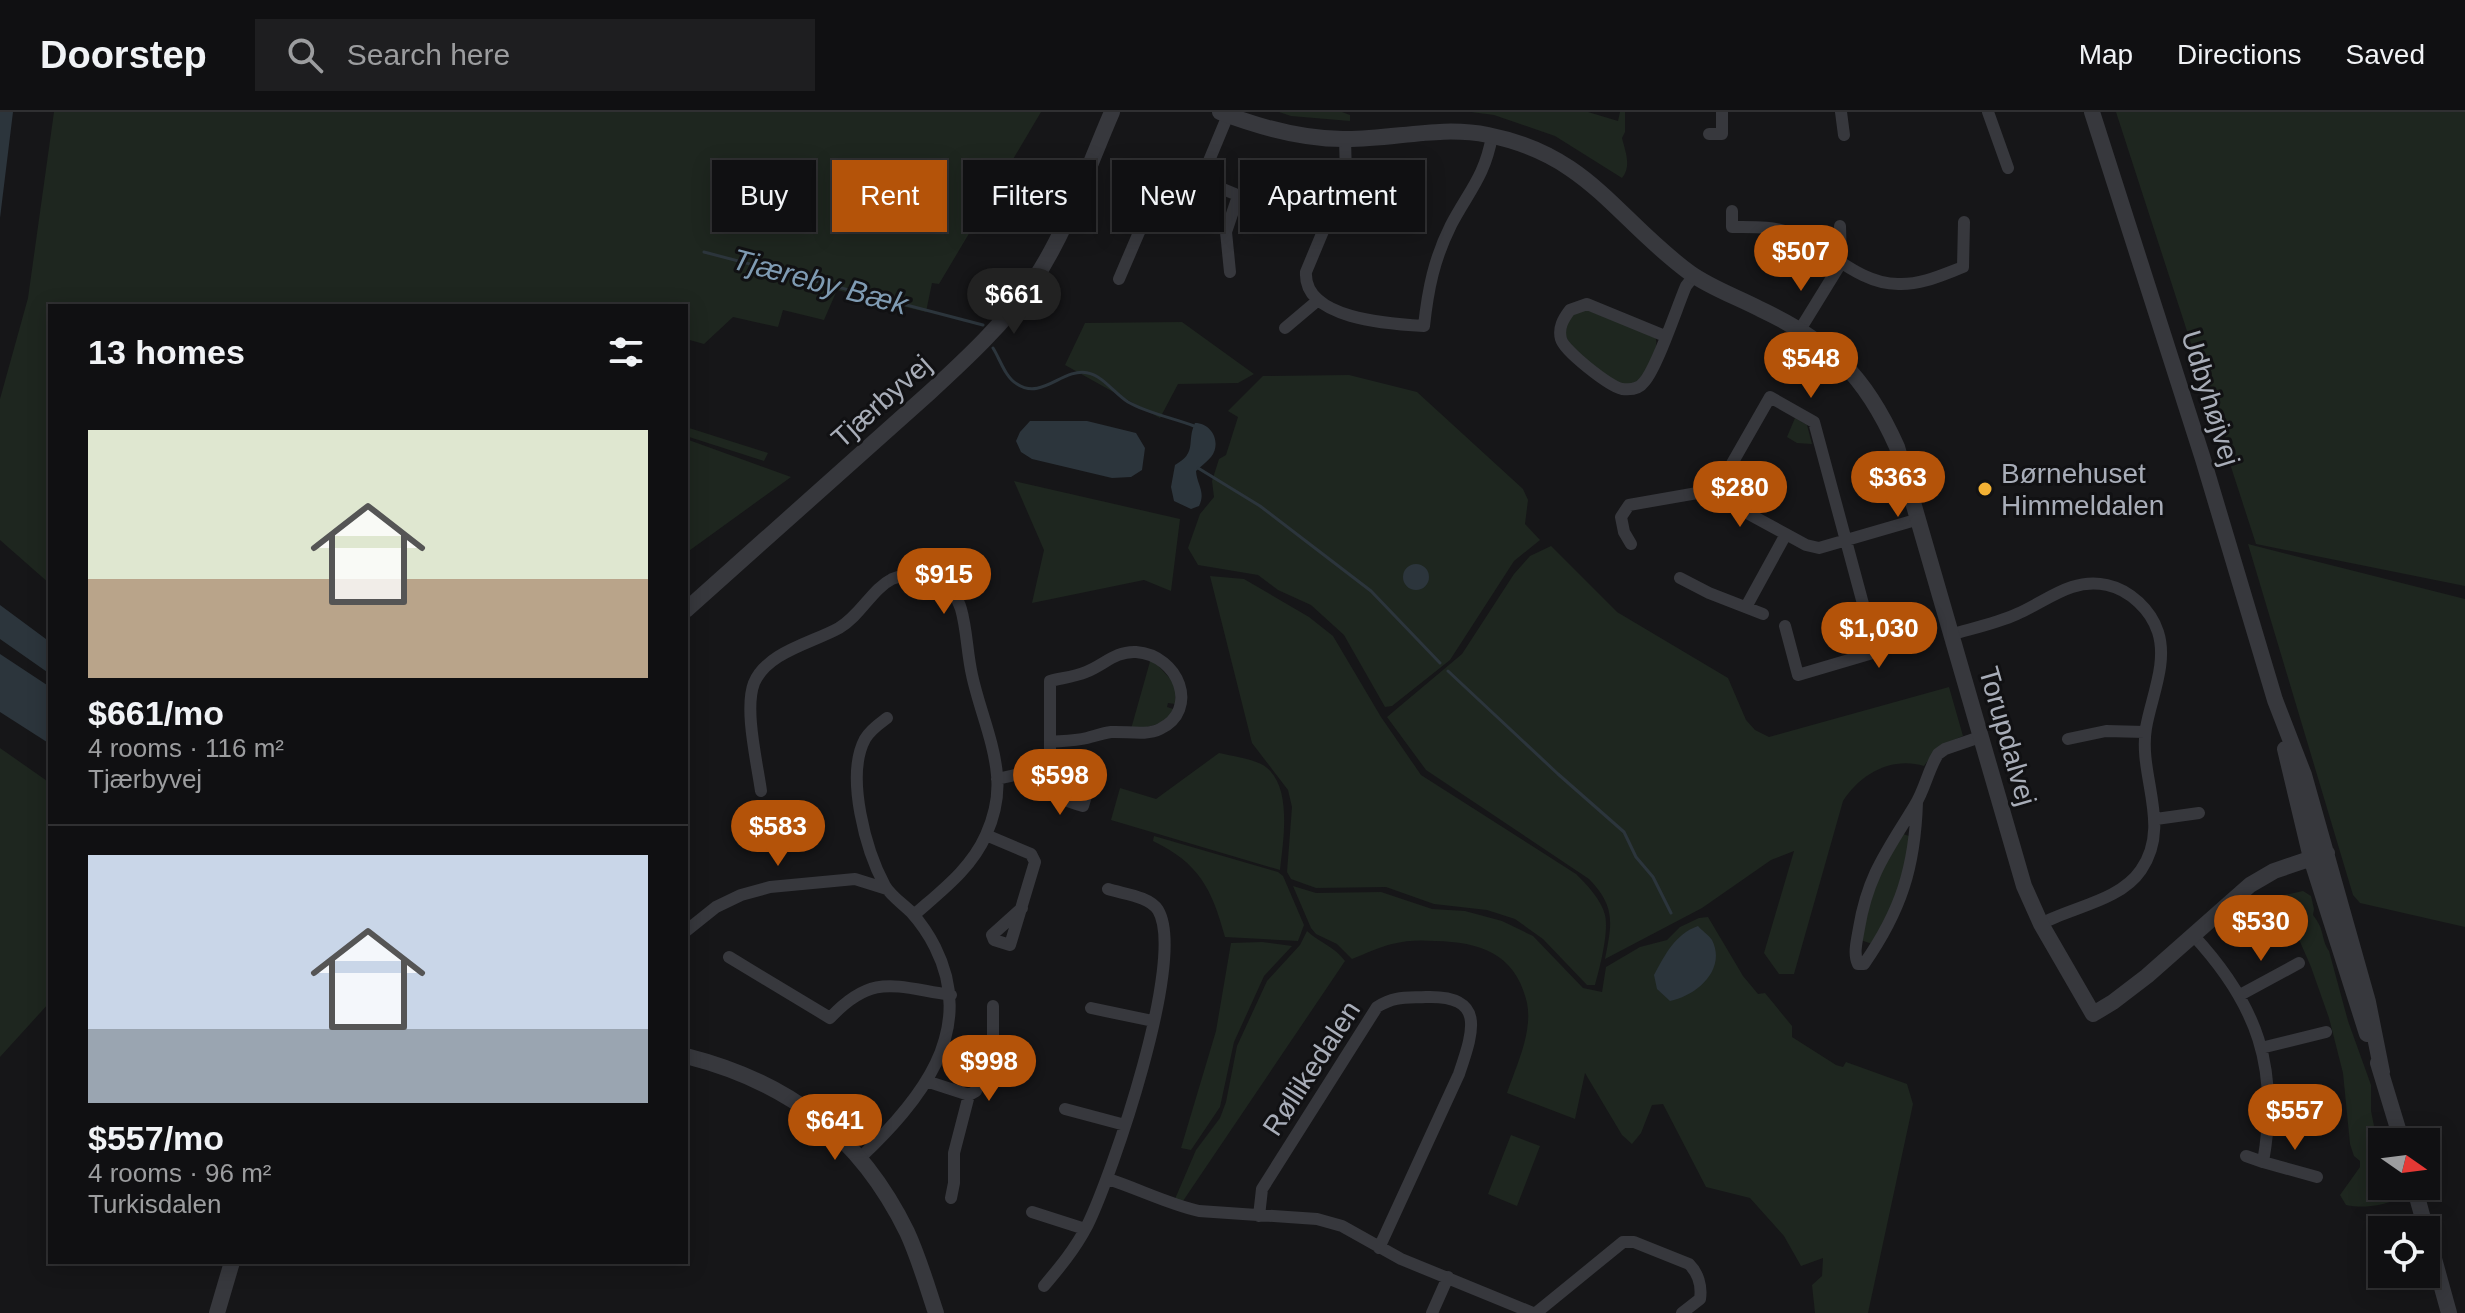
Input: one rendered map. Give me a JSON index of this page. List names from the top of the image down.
{
  "streets": {
    "street": [
      "Udbyhøjvej",
      "Tjærbyvej",
      "Torupdalvej",
      "Røllikedalen"
    ]
  },
  "crossings": [
    ["Udbyhøjvej", "Torupdalvej"]
  ],
  "water": ["Tjæreby Bæk"],
  "places": ["Børnehuset Himmeldalen"],
  "north": "right",
  "page": {
    "header": "Doorstep",
    "search": "Search here",
    "nav": ["Map", "Directions", "Saved"],
    "chip": [
      "Buy",
      "Rent",
      "Filters",
      "New",
      "Apartment"
    ],
    "price": [
      "$507",
      "$661",
      "$548",
      "$363",
      "$280",
      "$915",
      "$1,030",
      "$598",
      "$583",
      "$530",
      "$998",
      "$557",
      "$641"
    ],
    "heading": "13 homes",
    "list": [
      {
        "name": "$661/mo",
        "note": "4 rooms · 116 m² · Tjærbyvej"
      },
      {
        "name": "$557/mo",
        "note": "4 rooms · 96 m² · Turkisdalen"
      }
    ]
  }
}
